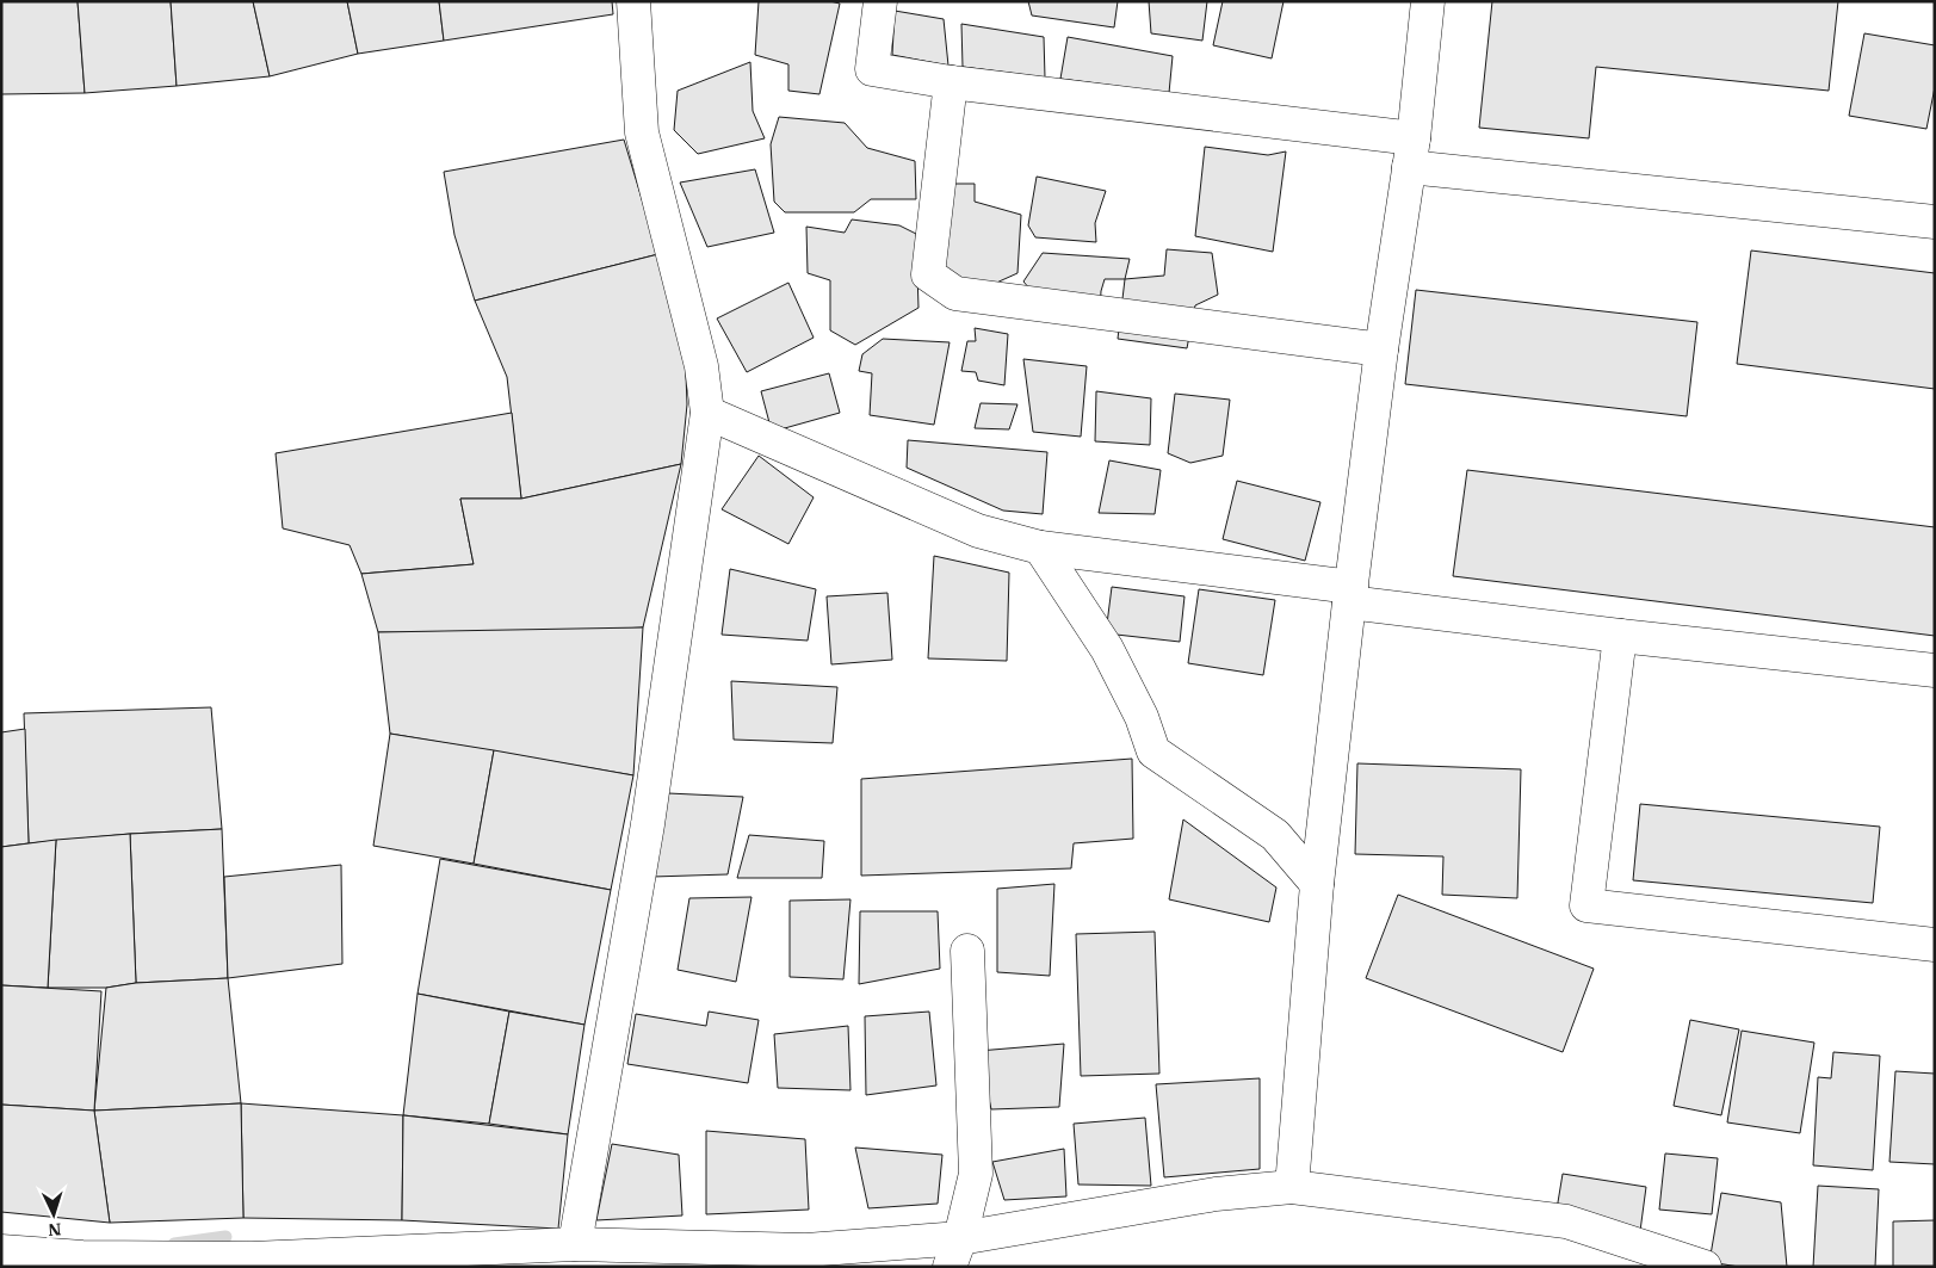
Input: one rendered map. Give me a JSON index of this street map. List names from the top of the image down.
{
  "north": "bottom"
}
